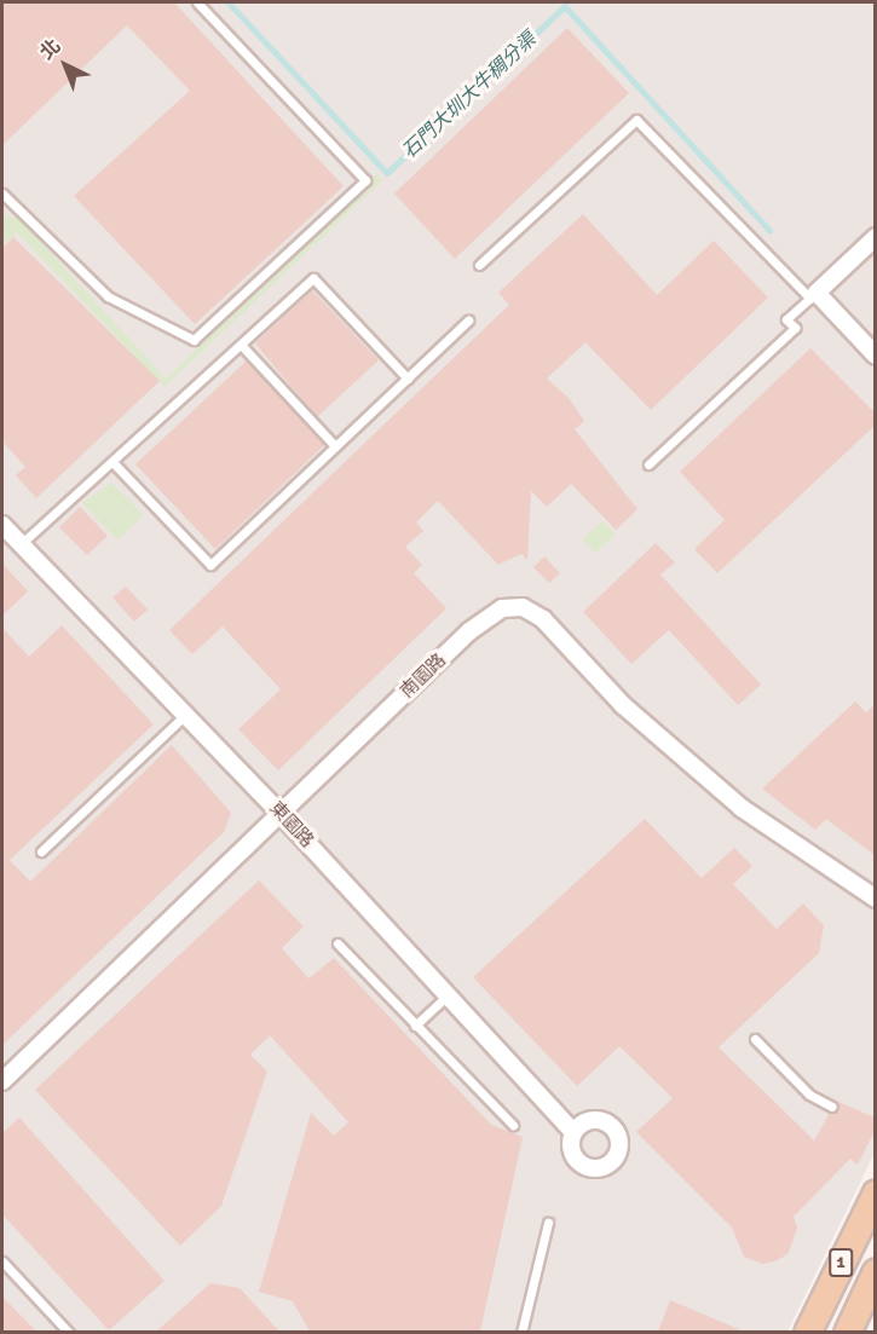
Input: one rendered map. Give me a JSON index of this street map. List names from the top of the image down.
{
  "streets": {
    "main road": ["1"],
    "street": ["南園路", "東園路"]
  },
  "crossings": [
    ["南園路", "東園路"]
  ],
  "water": ["石門大圳大牛稠分渠"],
  "north": "top left"
}
